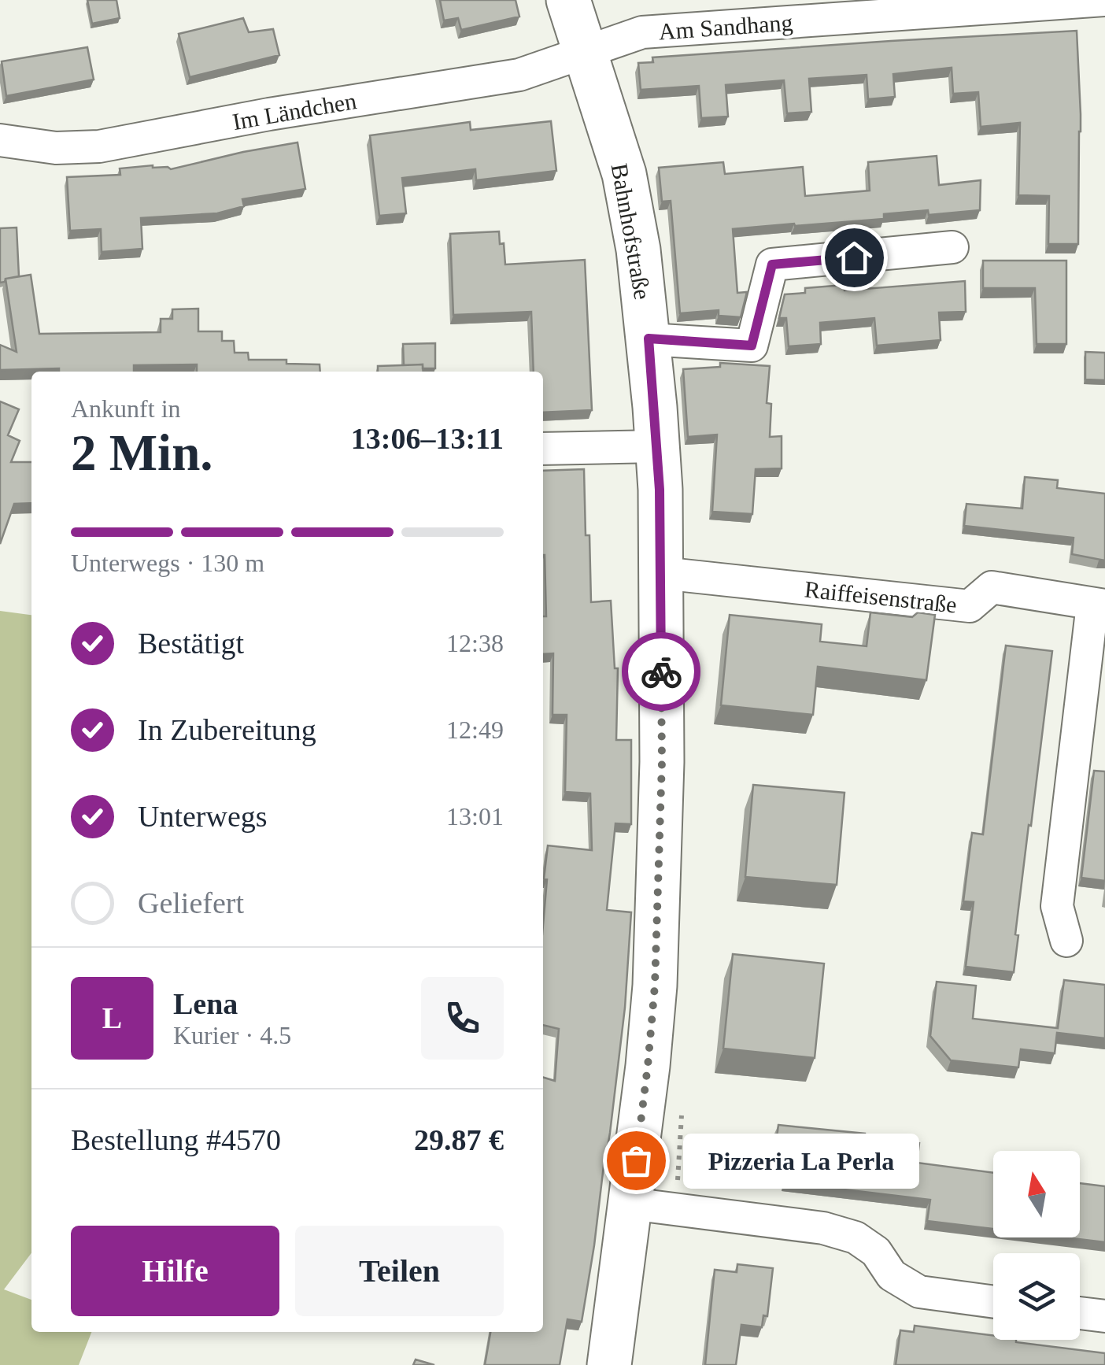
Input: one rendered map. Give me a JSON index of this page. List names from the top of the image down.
{
  "streets": {
    "street": [
      "Am Sandhang",
      "Im Ländchen",
      "Bahnhofstraße",
      "Raiffeisenstraße"
    ]
  },
  "crossings": [
    ["Am Sandhang", "Im Ländchen"],
    ["Am Sandhang", "Bahnhofstraße"],
    ["Im Ländchen", "Bahnhofstraße"],
    ["Bahnhofstraße", "Raiffeisenstraße"]
  ],
  "places": ["Pizzeria La Perla"],
  "north": "top",
  "page": {
    "heading": ["2 Min.", "Ankunft in", "13:06–13:11"],
    "panel": [
      "Lena",
      "Kurier · 4.5",
      "Bestellung #4570",
      "29.87 €"
    ],
    "bar": "Unterwegs · 130 m",
    "list": [
      ["Bestätigt", "12:38"],
      ["In Zubereitung", "12:49"],
      ["Unterwegs", "13:01"],
      "Geliefert"
    ],
    "round": "L",
    "bubble": "Pizzeria La Perla",
    "buttons": ["Hilfe", "Teilen"]
  }
}
